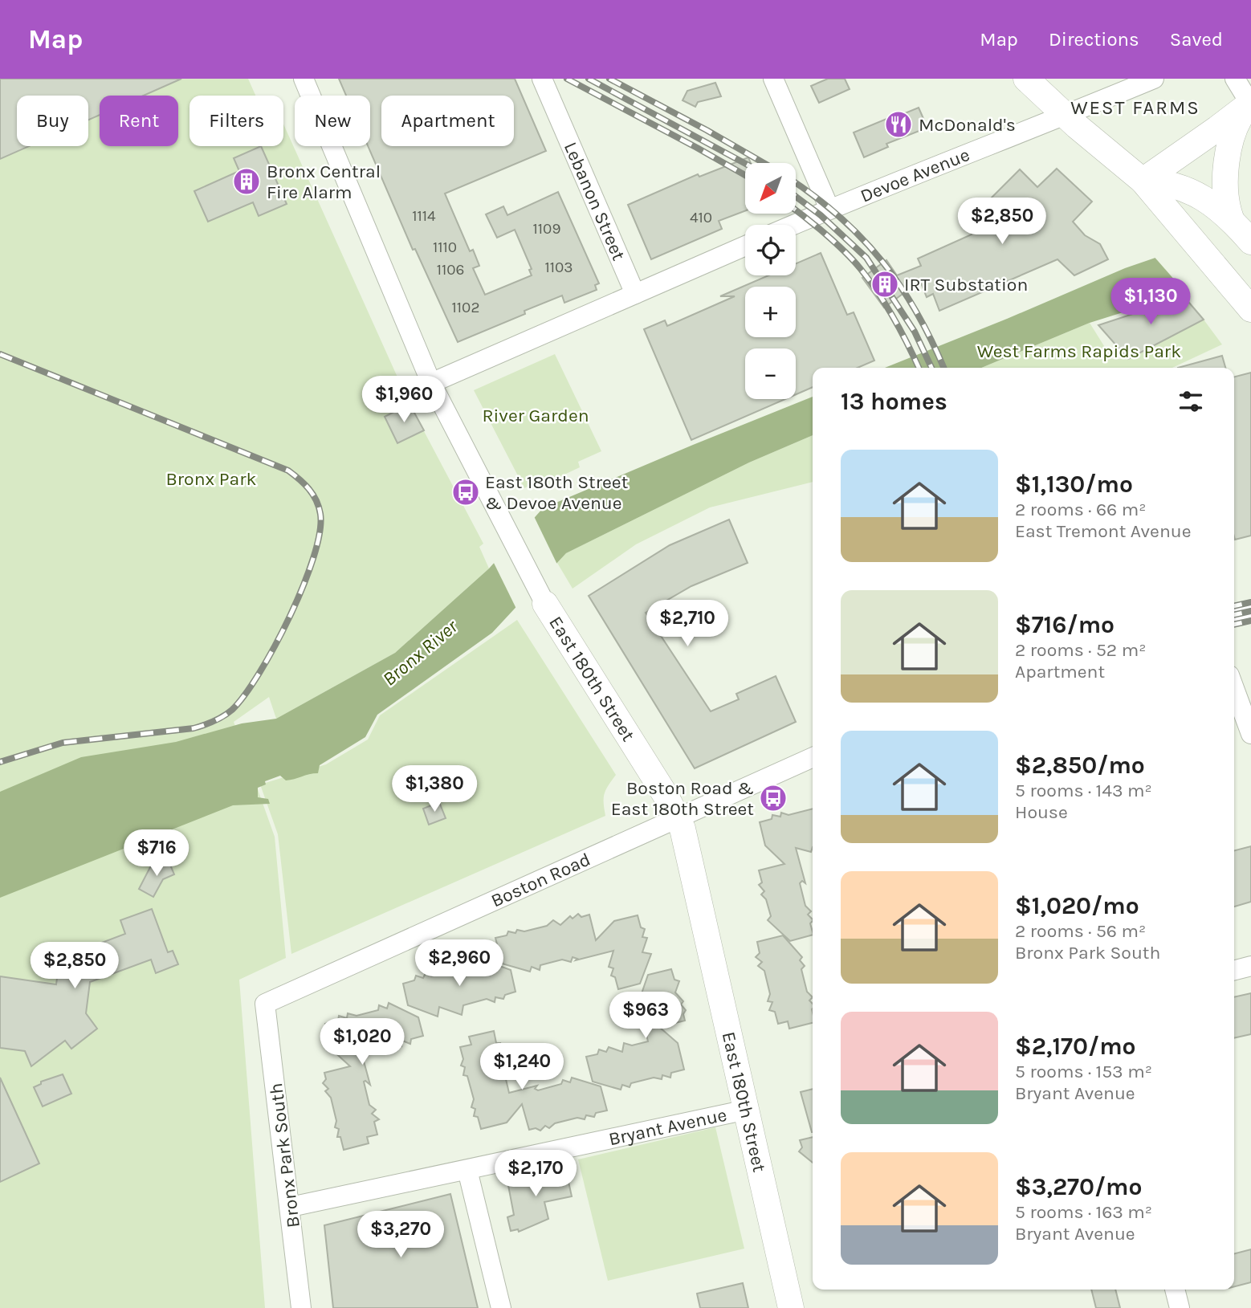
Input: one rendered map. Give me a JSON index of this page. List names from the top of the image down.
{
  "streets": {
    "main road": ["East 180th Street"],
    "street": [
      "Devoe Avenue",
      "Lebanon Street",
      "Boston Road",
      "Bryant Avenue",
      "Bronx Park South"
    ]
  },
  "crossings": [
    ["East 180th Street", "Boston Road"],
    ["East 180th Street", "Bryant Avenue"],
    ["Boston Road", "Bronx Park South"],
    ["Bryant Avenue", "Bronx Park South"]
  ],
  "districts": ["WEST FARMS"],
  "water": ["Bronx River"],
  "parks": ["West Farms Rapids Park", "River Garden", "Bronx Park"],
  "places": {
    "restaurant": ["McDonald's"],
    "building": ["Bronx Central Fire Alarm", "IRT Substation"],
    "bus stop": ["East 180th Street & Devoe Avenue", "Boston Road & East 180th Street"]
  },
  "house_numbers": [
    "1114",
    "410",
    "1109",
    "1110",
    "1103",
    "1106",
    "1102"
  ],
  "north": "bottom left",
  "page": {
    "header": "Map",
    "nav": ["Map", "Directions", "Saved"],
    "chip": [
      "Buy",
      "Rent",
      "Filters",
      "New",
      "Apartment"
    ],
    "map_buttons": ["+", "−"],
    "price": [
      "$2,850",
      "$1,130",
      "$1,960",
      "$2,710",
      "$1,380",
      "$716",
      "$2,960",
      "$2,850",
      "$963",
      "$1,020",
      "$1,240",
      "$2,170",
      "$3,270"
    ],
    "heading": "13 homes",
    "list": [
      {
        "name": "$1,130/mo",
        "note": "2 rooms · 66 m² · East Tremont Avenue"
      },
      {
        "name": "$716/mo",
        "note": "2 rooms · 52 m² · Apartment"
      },
      {
        "name": "$2,850/mo",
        "note": "5 rooms · 143 m² · House"
      },
      {
        "name": "$1,020/mo",
        "note": "2 rooms · 56 m² · Bronx Park South"
      },
      {
        "name": "$2,170/mo",
        "note": "5 rooms · 153 m² · Bryant Avenue"
      },
      {
        "name": "$3,270/mo",
        "note": "5 rooms · 163 m² · Bryant Avenue"
      }
    ]
  }
}
